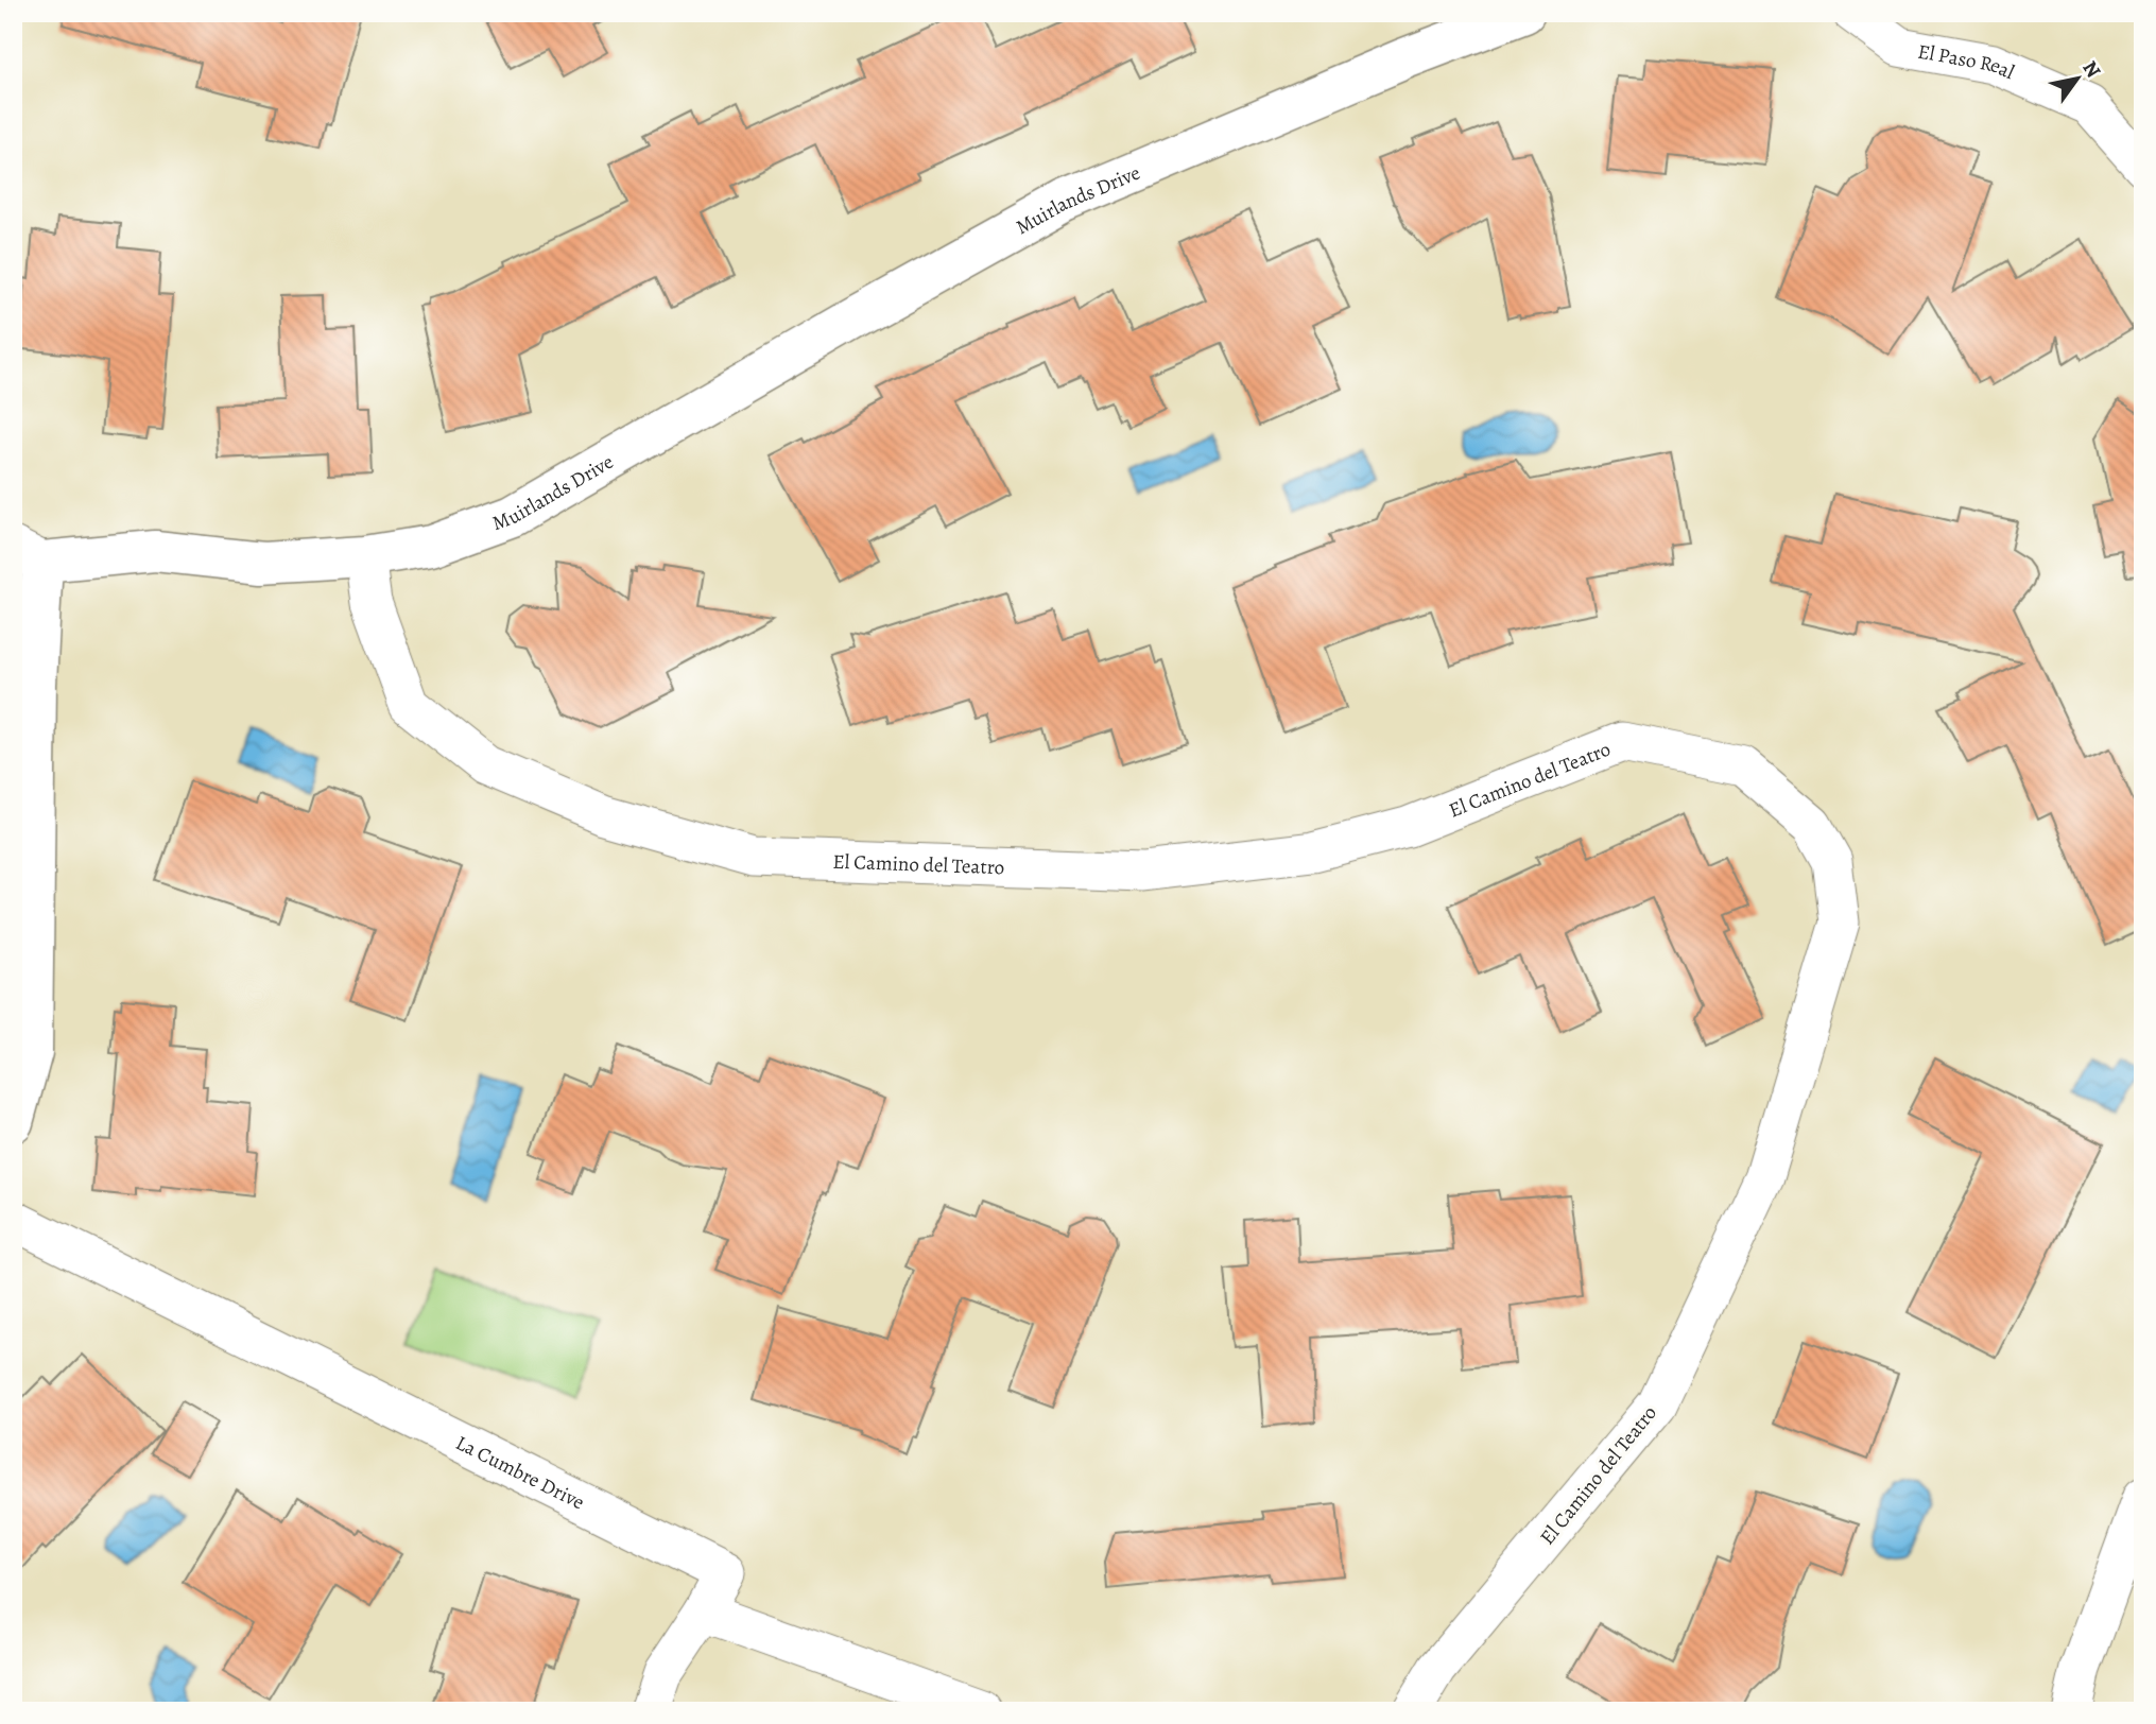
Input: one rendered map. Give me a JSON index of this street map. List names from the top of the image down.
{
  "streets": {
    "street": [
      "El Paso Real",
      "Muirlands Drive",
      "El Camino del Teatro",
      "La Cumbre Drive"
    ]
  },
  "crossings": [
    ["Muirlands Drive", "El Camino del Teatro"]
  ],
  "north": "top right"
}
